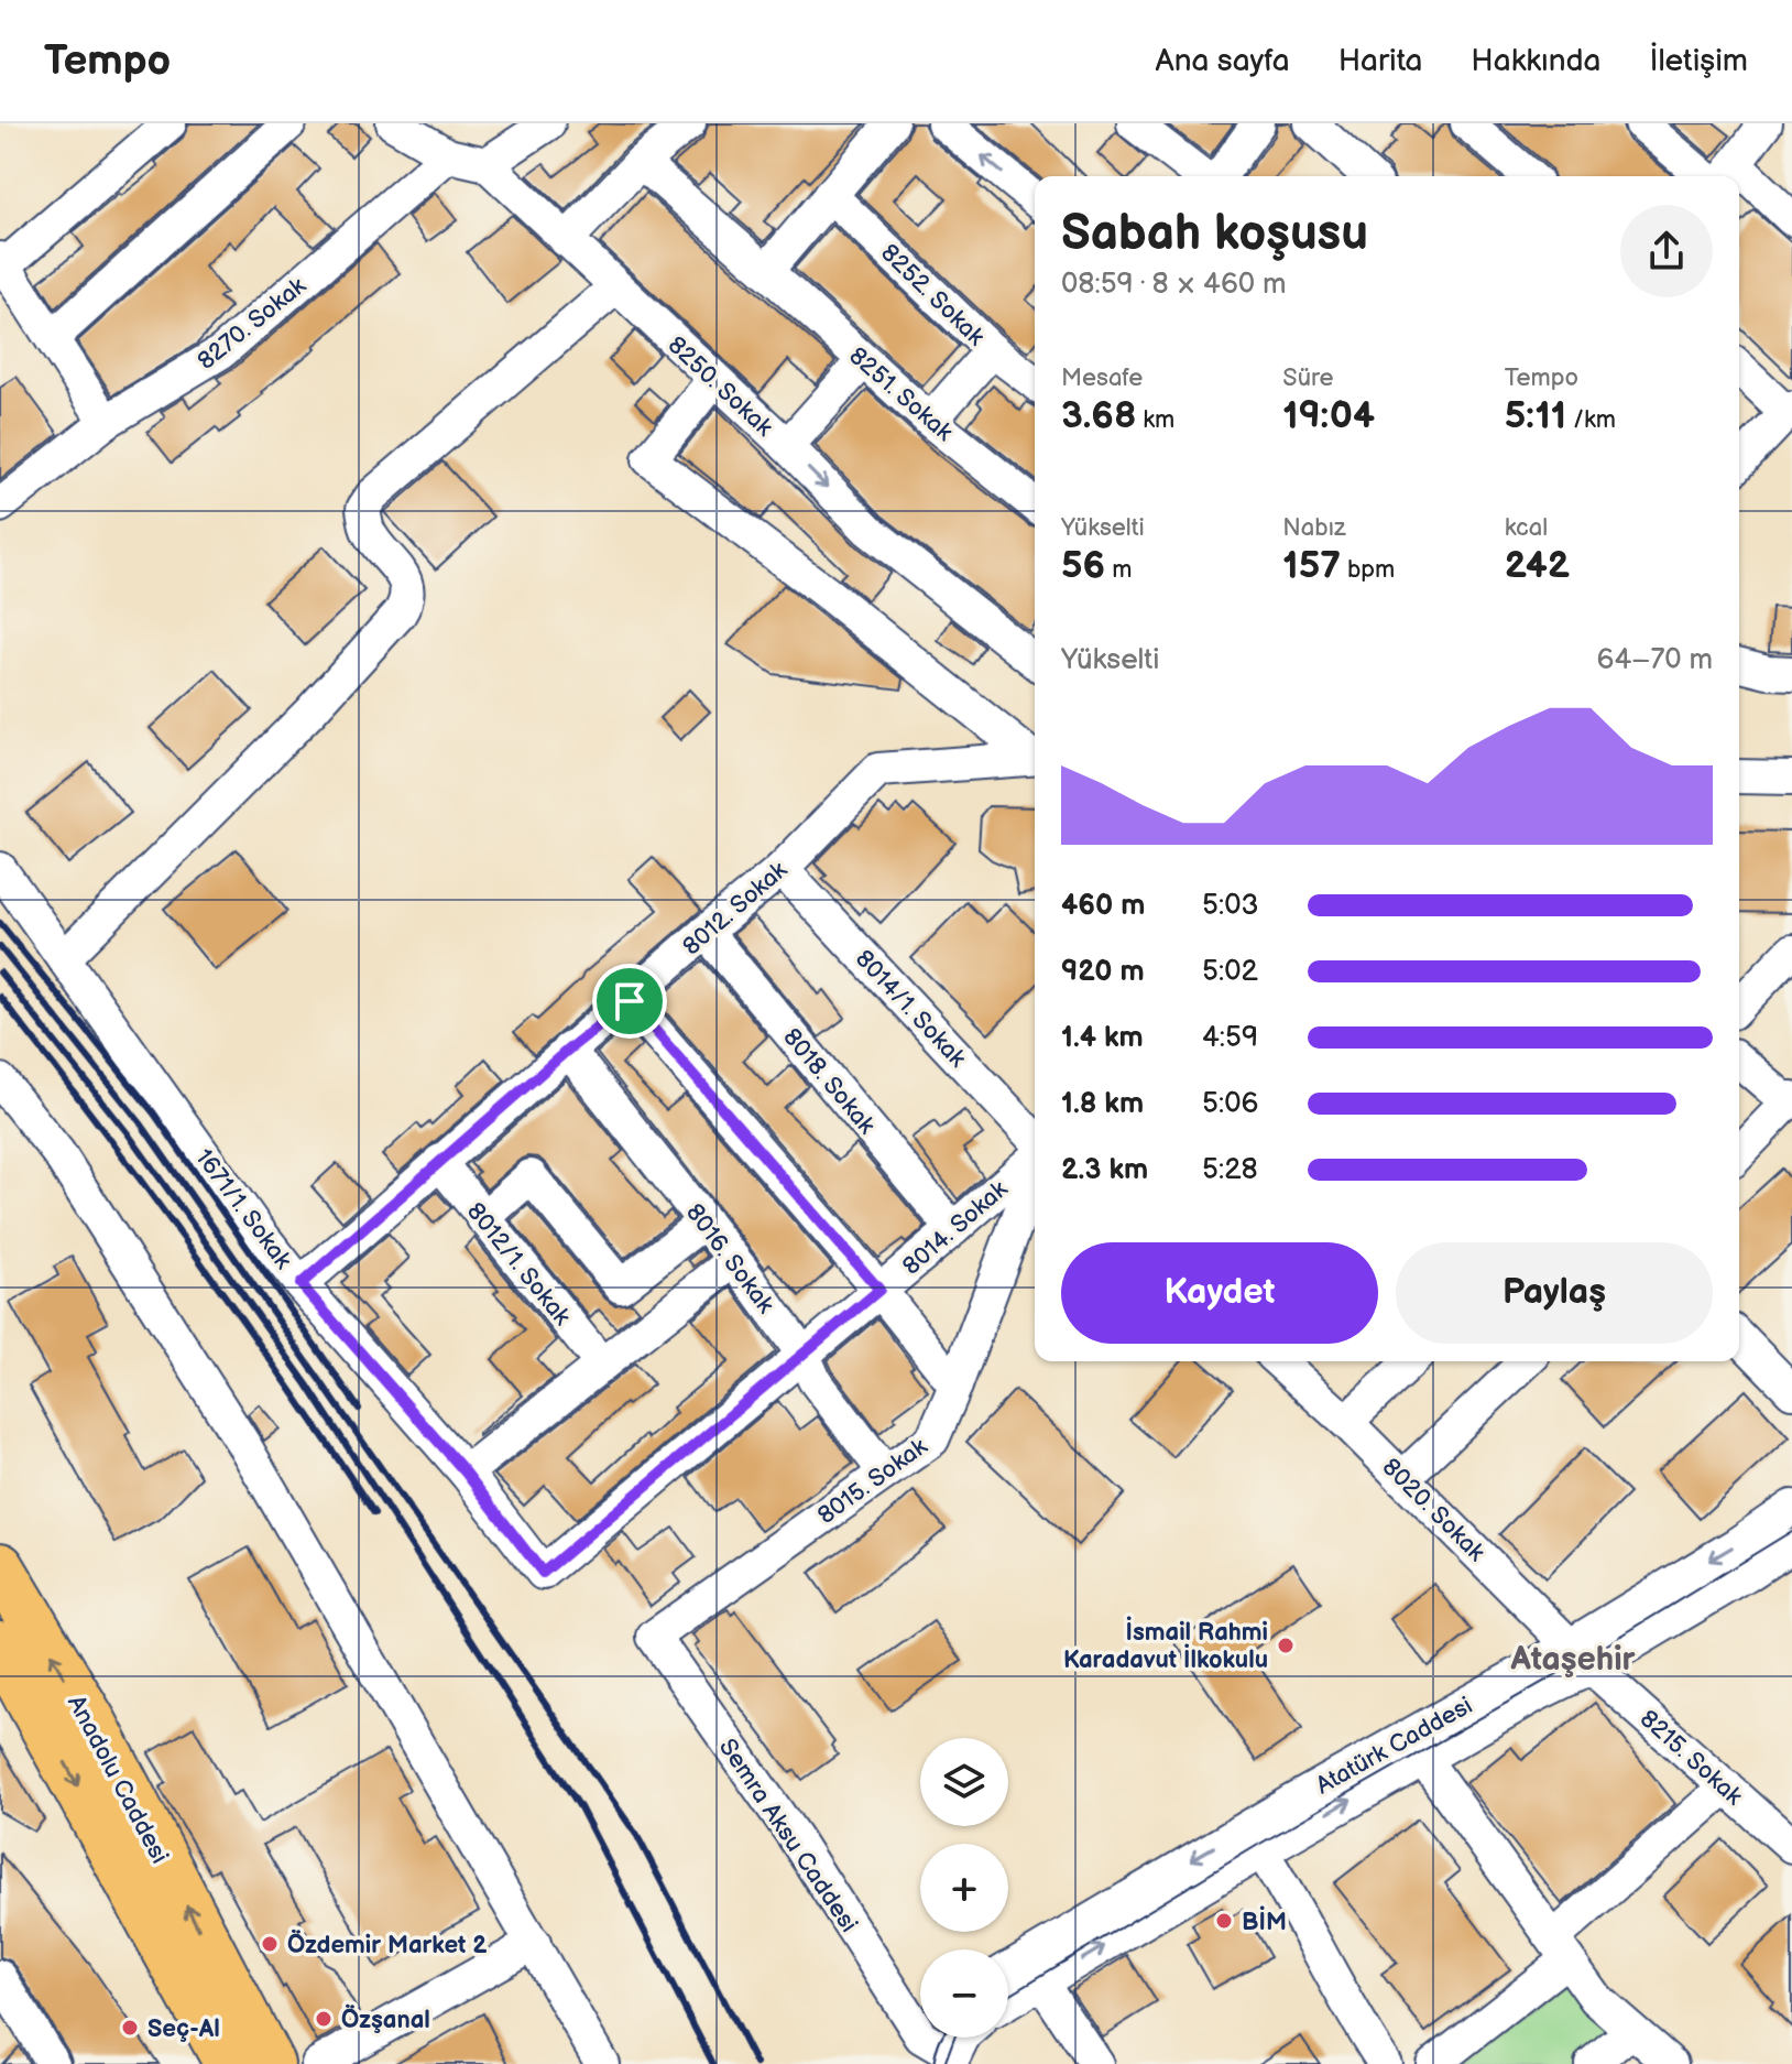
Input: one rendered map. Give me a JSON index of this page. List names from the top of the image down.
{
  "streets": {
    "highway": ["Anadolu Caddesi"],
    "street": [
      "8252. Sokak",
      "8270. Sokak",
      "8250. Sokak",
      "8251. Sokak",
      "8012. Sokak",
      "8014/1. Sokak",
      "8018. Sokak",
      "1671/1. Sokak",
      "8014. Sokak",
      "8016. Sokak",
      "8012/1. Sokak",
      "8015. Sokak",
      "8020. Sokak",
      "Atatürk Caddesi",
      "8215. Sokak",
      "Semra Aksu Caddesi"
    ]
  },
  "crossings": [
    ["8012. Sokak", "8014/1. Sokak"],
    ["8012. Sokak", "8018. Sokak"],
    ["8012. Sokak", "1671/1. Sokak"],
    ["8012. Sokak", "8016. Sokak"],
    ["8012. Sokak", "8012/1. Sokak"],
    ["8018. Sokak", "8014. Sokak"],
    ["1671/1. Sokak", "8014. Sokak"],
    ["8014. Sokak", "8016. Sokak"],
    ["8016. Sokak", "8015. Sokak"],
    ["8015. Sokak", "Semra Aksu Caddesi"],
    ["8020. Sokak", "Atatürk Caddesi"],
    ["8020. Sokak", "8215. Sokak"],
    ["Atatürk Caddesi", "8215. Sokak"]
  ],
  "one_way": ["8250. Sokak"],
  "districts": ["Ataşehir"],
  "places": [
    "İsmail Rahmi Karadavut İlkokulu",
    "BİM",
    "Özdemir Market 2",
    "Özşanal",
    "Seç-Al"
  ],
  "page": {
    "header": "Tempo",
    "nav": [
      "Ana sayfa",
      "Harita",
      "Hakkında",
      "İletişim"
    ],
    "heading": ["Sabah koşusu", "08:59 · 8 × 460 m"],
    "stats": [
      ["Mesafe", "3.68 km"],
      ["Süre", "19:04"],
      ["Tempo", "5:11 /km"],
      ["Yükselti", "56 m"],
      ["Nabız", "157 bpm"],
      ["kcal", "242"]
    ],
    "chart": ["Yükselti", "64–70 m"],
    "list": [
      {
        "name": "460 m",
        "note": "5:03"
      },
      {
        "name": "920 m",
        "note": "5:02"
      },
      {
        "name": "1.4 km",
        "note": "4:59"
      },
      {
        "name": "1.8 km",
        "note": "5:06"
      },
      {
        "name": "2.3 km",
        "note": "5:28"
      }
    ],
    "buttons": ["Kaydet", "Paylaş"],
    "map_buttons": ["+", "−"]
  }
}
